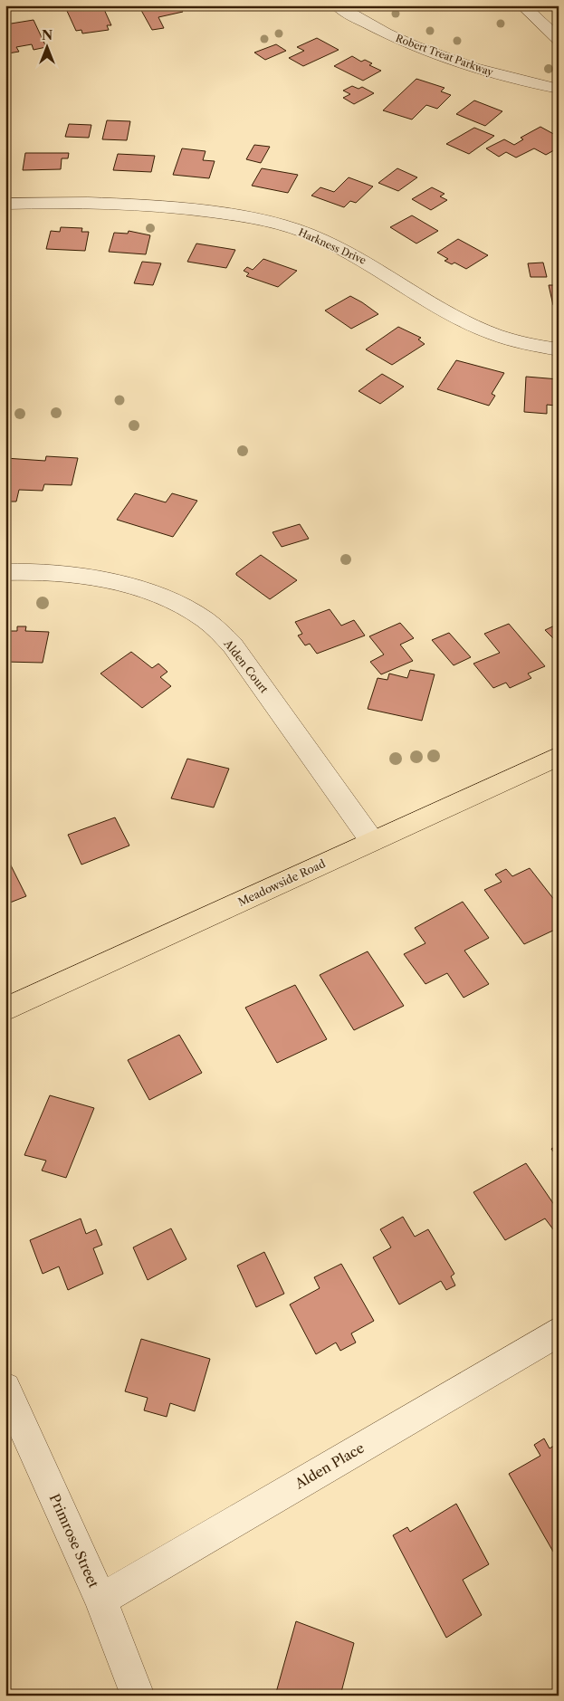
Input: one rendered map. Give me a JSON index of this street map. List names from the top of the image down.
{
  "streets": {
    "main road": ["Meadowside Road"],
    "street": [
      "Robert Treat Parkway",
      "Harkness Drive",
      "Alden Court",
      "Alden Place",
      "Primrose Street"
    ]
  },
  "crossings": [
    ["Alden Court", "Meadowside Road"],
    ["Alden Place", "Primrose Street"]
  ],
  "north": "top"
}
